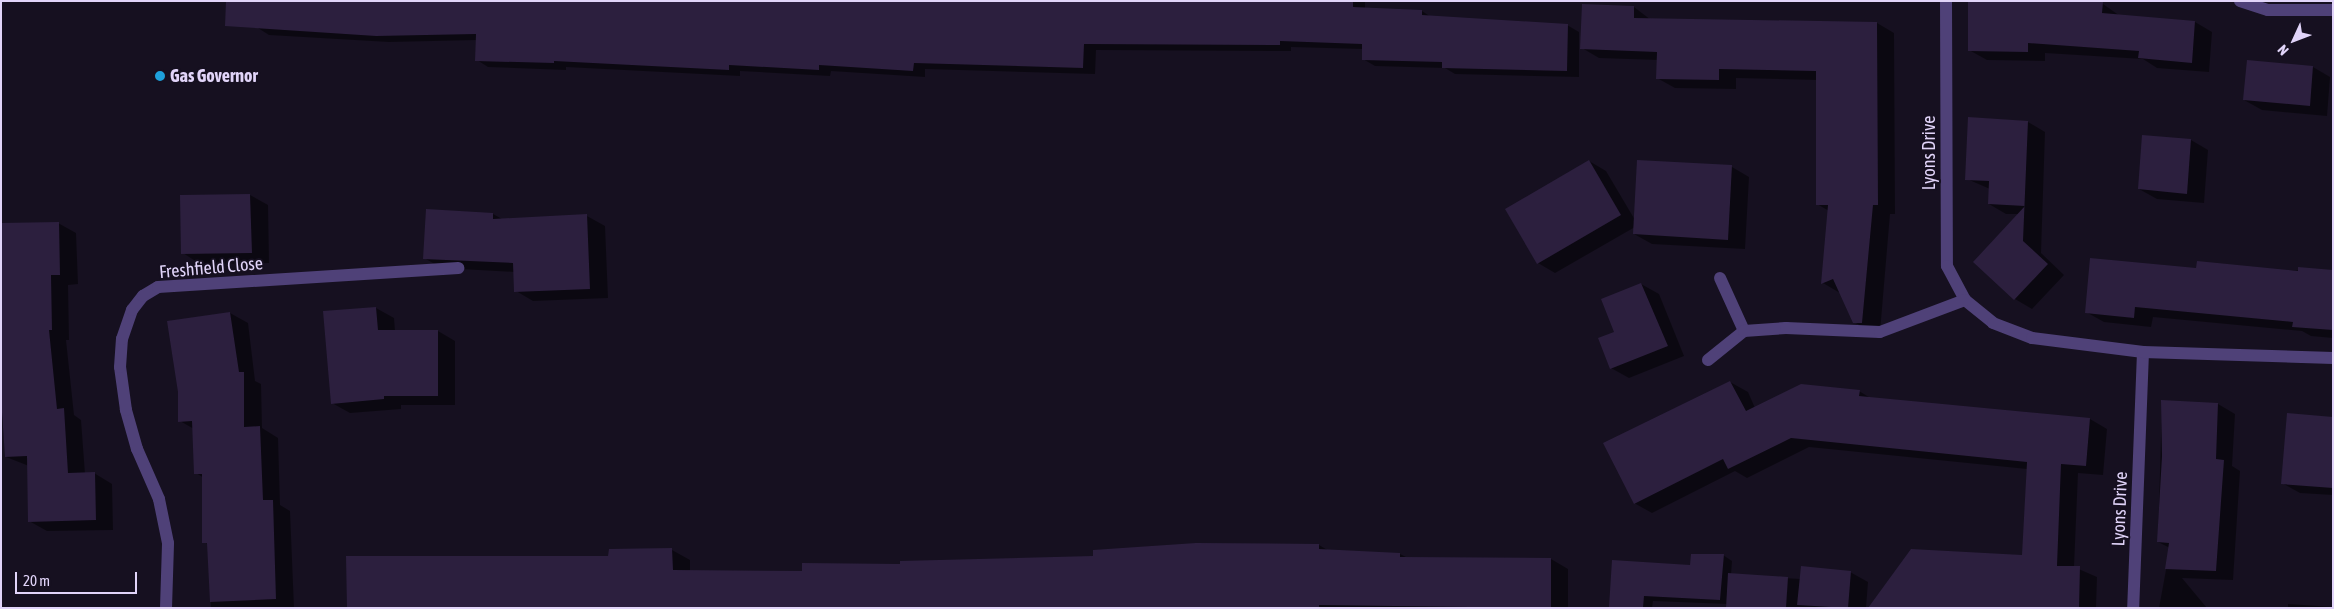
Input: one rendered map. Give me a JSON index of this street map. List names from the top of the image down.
{
  "streets": {
    "street": ["Lyons Drive", "Freshfield Close"]
  },
  "places": ["Gas Governor"],
  "scale_bar": "20 m",
  "north": "bottom left"
}
